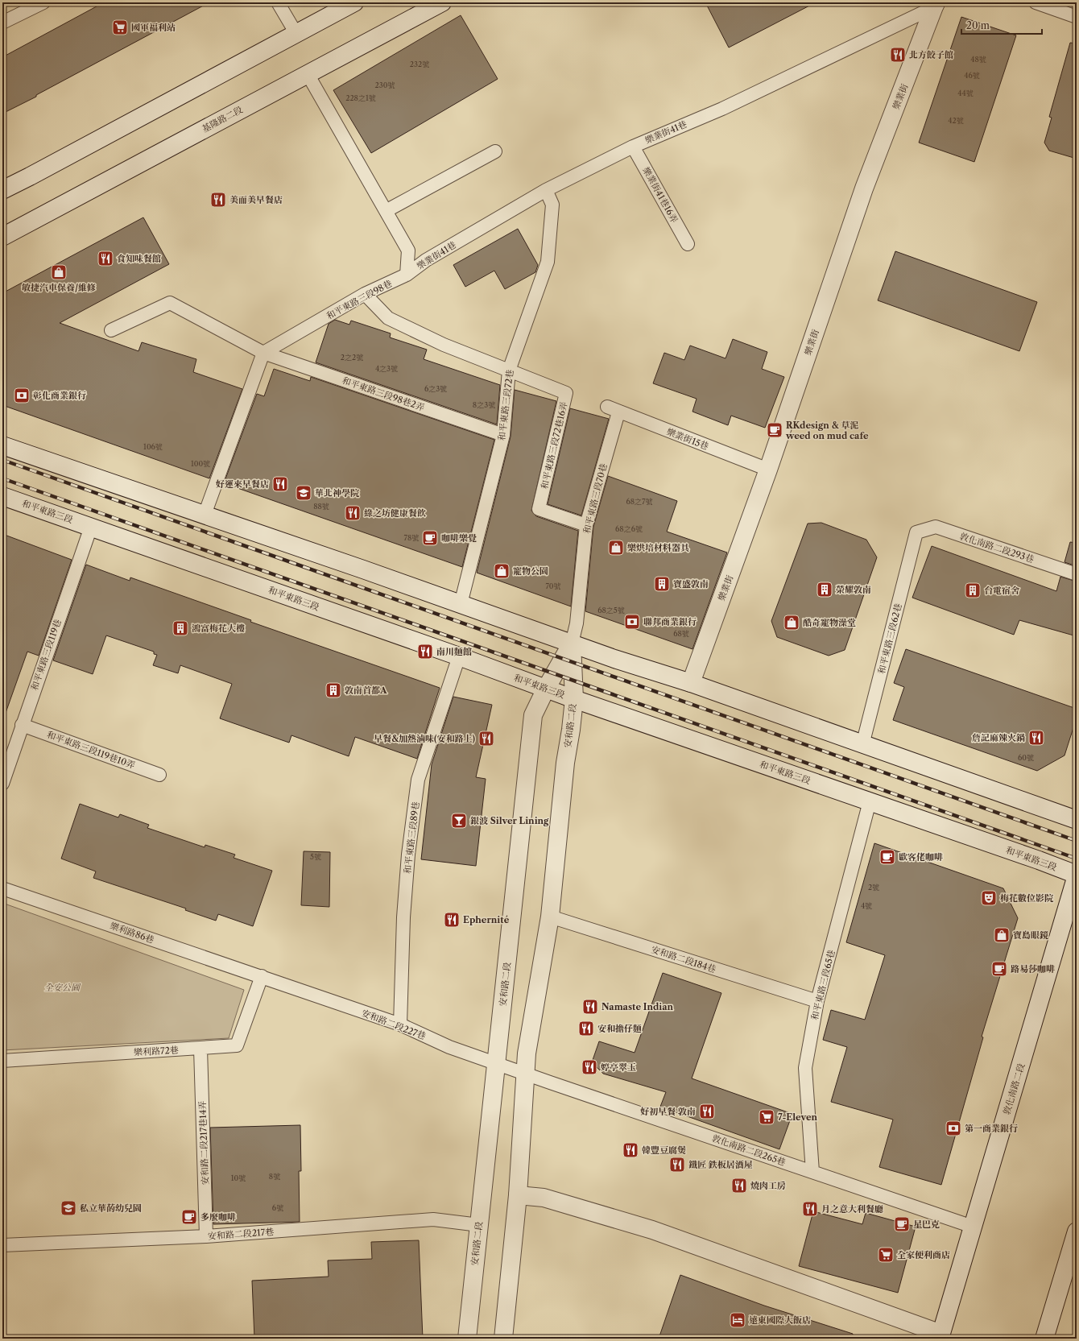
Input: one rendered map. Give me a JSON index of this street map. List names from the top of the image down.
{
  "streets": {
    "main road": [
      "樂業街",
      "基隆路二段",
      "和平東路三段",
      "安和路二段",
      "敦化南路二段"
    ],
    "lane": [
      "樂業街41巷",
      "樂業街41巷16弄",
      "和平東路三段98巷",
      "和平東路三段98巷2弄",
      "和平東路三段72巷",
      "樂業街15巷",
      "和平東路三段72巷16弄",
      "和平東路三段70巷",
      "敦化南路二段293巷",
      "和平東路三段62巷",
      "和平東路三段119巷",
      "和平東路三段119巷10弄",
      "和平東路三段89巷",
      "樂利路86巷",
      "安和路二段184巷",
      "和平東路三段65巷",
      "安和路二段227巷",
      "樂利路72巷",
      "安和路二段217巷14弄",
      "敦化南路二段265巷",
      "安和路二段217巷"
    ]
  },
  "crossings": [
    ["樂業街", "樂業街41巷"],
    ["樂業街", "樂業街15巷"],
    ["樂業街41巷", "樂業街41巷16弄"],
    ["樂業街41巷", "和平東路三段98巷"],
    ["樂業街41巷", "和平東路三段72巷"],
    ["和平東路三段98巷", "和平東路三段98巷2弄"],
    ["和平東路三段98巷2弄", "和平東路三段72巷"],
    ["和平東路三段72巷", "和平東路三段72巷16弄"],
    ["樂業街15巷", "和平東路三段70巷"],
    ["和平東路三段72巷16弄", "和平東路三段70巷"],
    ["和平東路三段70巷", "安和路二段"],
    ["和平東路三段", "和平東路三段119巷"],
    ["和平東路三段", "安和路二段"],
    ["和平東路三段", "和平東路三段89巷"],
    ["和平東路三段", "和平東路三段65巷"],
    ["和平東路三段", "敦化南路二段"],
    ["敦化南路二段293巷", "和平東路三段62巷"],
    ["和平東路三段119巷", "和平東路三段119巷10弄"],
    ["安和路二段", "安和路二段184巷"],
    ["安和路二段", "安和路二段227巷"],
    ["安和路二段", "敦化南路二段265巷"],
    ["安和路二段", "安和路二段217巷"],
    ["和平東路三段89巷", "安和路二段227巷"],
    ["樂利路86巷", "安和路二段227巷"],
    ["樂利路86巷", "樂利路72巷"],
    ["安和路二段184巷", "和平東路三段65巷"],
    ["和平東路三段65巷", "敦化南路二段265巷"],
    ["安和路二段227巷", "樂利路72巷"],
    ["安和路二段227巷", "敦化南路二段265巷"],
    ["樂利路72巷", "安和路二段217巷14弄"],
    ["敦化南路二段", "敦化南路二段265巷"],
    ["安和路二段217巷14弄", "安和路二段217巷"]
  ],
  "parks": ["全安公園"],
  "places": {
    "supermarket": ["國軍福利站", "7-Eleven", "全家便利商店"],
    "restaurant": [
      "北方餃子館",
      "美而美早餐店",
      "食知味餐館",
      "好運來早餐店",
      "綠之坊健康餐飲",
      "南川麵館",
      "詹記麻辣火鍋",
      "早餐&加熱滷味(安和路上)",
      "Ephernité",
      "Namaste Indian",
      "安和擔仔麵",
      "婷亭翠玉",
      "好初早餐 敦南",
      "韓豐豆腐煲",
      "鐵匠 鉄板居酒屋",
      "燒肉工房",
      "月之意大利餐廳"
    ],
    "shop": [
      "敏捷汽車保養/維修",
      "樂烘培材料器具",
      "寵物公園",
      "酷奇寵物澡堂",
      "寶島眼鏡"
    ],
    "bank": ["彰化商業銀行", "聯邦商業銀行", "第一商業銀行"],
    "cafe": [
      "RKdesign & 草泥 weed on mud cafe",
      "咖啡樂覺",
      "歐客佬咖啡",
      "路易莎咖啡",
      "多麼咖啡",
      "星巴克"
    ],
    "school or university": ["華北神學院", "私立華菂幼兒園"],
    "building": [
      "寶盛敦南",
      "榮耀敦南",
      "台電宿舍",
      "鴻富梅花大樓",
      "敦南首都A"
    ],
    "bar": ["銀波 Silver Lining"],
    "theatre": ["梅花數位影院"],
    "hotel": ["遠東國際大飯店"]
  },
  "house_numbers": [
    "48號",
    "232號",
    "46號",
    "230號",
    "44號",
    "228之1號",
    "42號",
    "2之2號",
    "4之3號",
    "6之3號",
    "8之3號",
    "106號",
    "100號",
    "68之7號",
    "88號",
    "68之6號",
    "78號",
    "70號",
    "68之5號",
    "68號",
    "60號",
    "5號",
    "2號",
    "4號",
    "8號",
    "10號",
    "6號"
  ],
  "scale_bar": "20 m"
}
